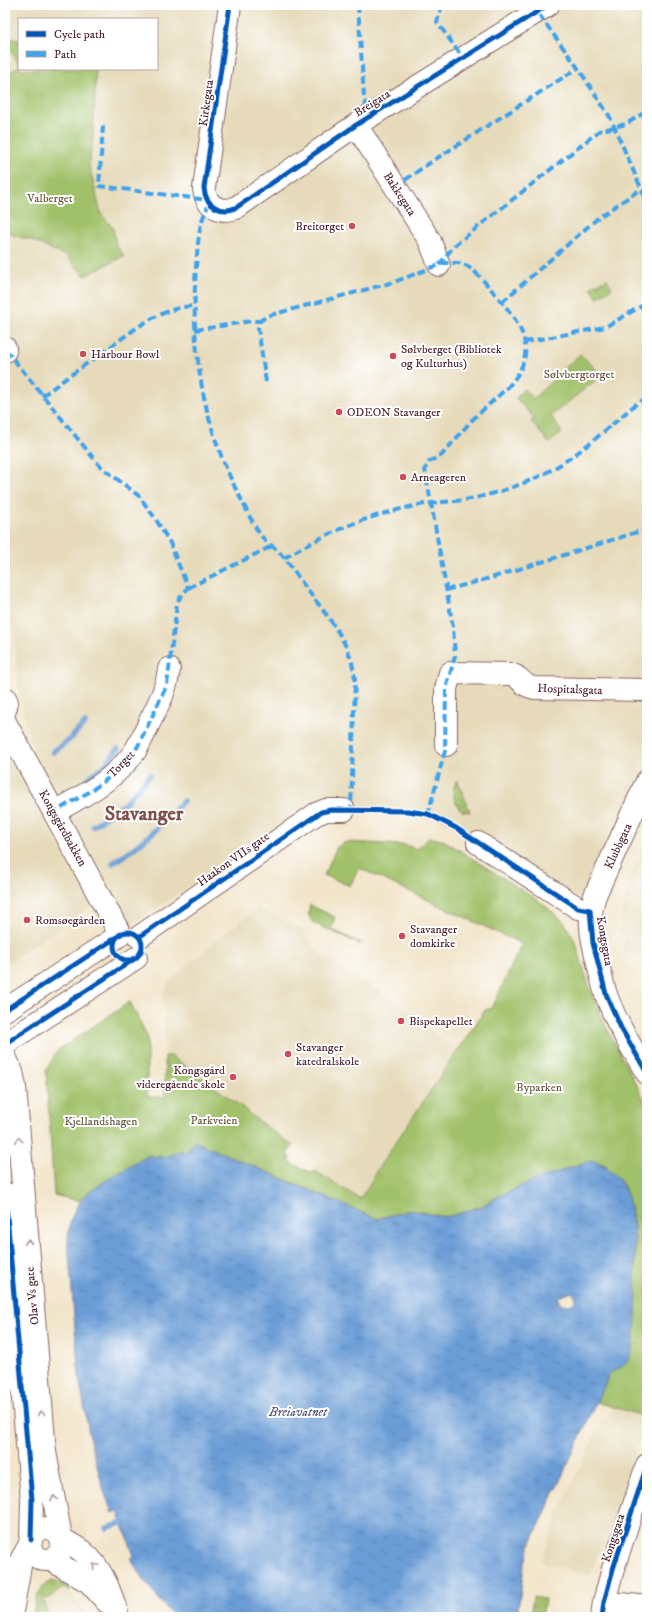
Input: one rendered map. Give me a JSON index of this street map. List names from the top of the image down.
{
  "streets": {
    "street": [
      "Kirkegata",
      "Breigata",
      "Bakkegata",
      "Hospitalsgata",
      "Torget",
      "Kongsgårdbakken",
      "Klubbgata",
      "Haakon VIIs gate",
      "Kongsgata",
      "Olav Vs gate"
    ]
  },
  "crossings": [
    ["Kirkegata", "Breigata"],
    ["Breigata", "Bakkegata"],
    ["Torget", "Kongsgårdbakken"],
    ["Kongsgårdbakken", "Haakon VIIs gate"],
    ["Klubbgata", "Kongsgata"]
  ],
  "districts": ["Stavanger"],
  "water": ["Breiavatnet"],
  "parks": [
    "Valberget",
    "Sølvbergtorget",
    "Byparken",
    "Parkveien",
    "Kjellandshagen"
  ],
  "places": [
    "Breitorget",
    "Harbour Bowl",
    "Sølvberget (Bibliotek og Kulturhus)",
    "ODEON Stavanger",
    "Arneageren",
    "Romsøegården",
    "Stavanger domkirke",
    "Bispekapellet",
    "Stavanger katedralskole",
    "Kongsgård videregående skole"
  ],
  "legend": ["Cycle path", "Path"]
}
